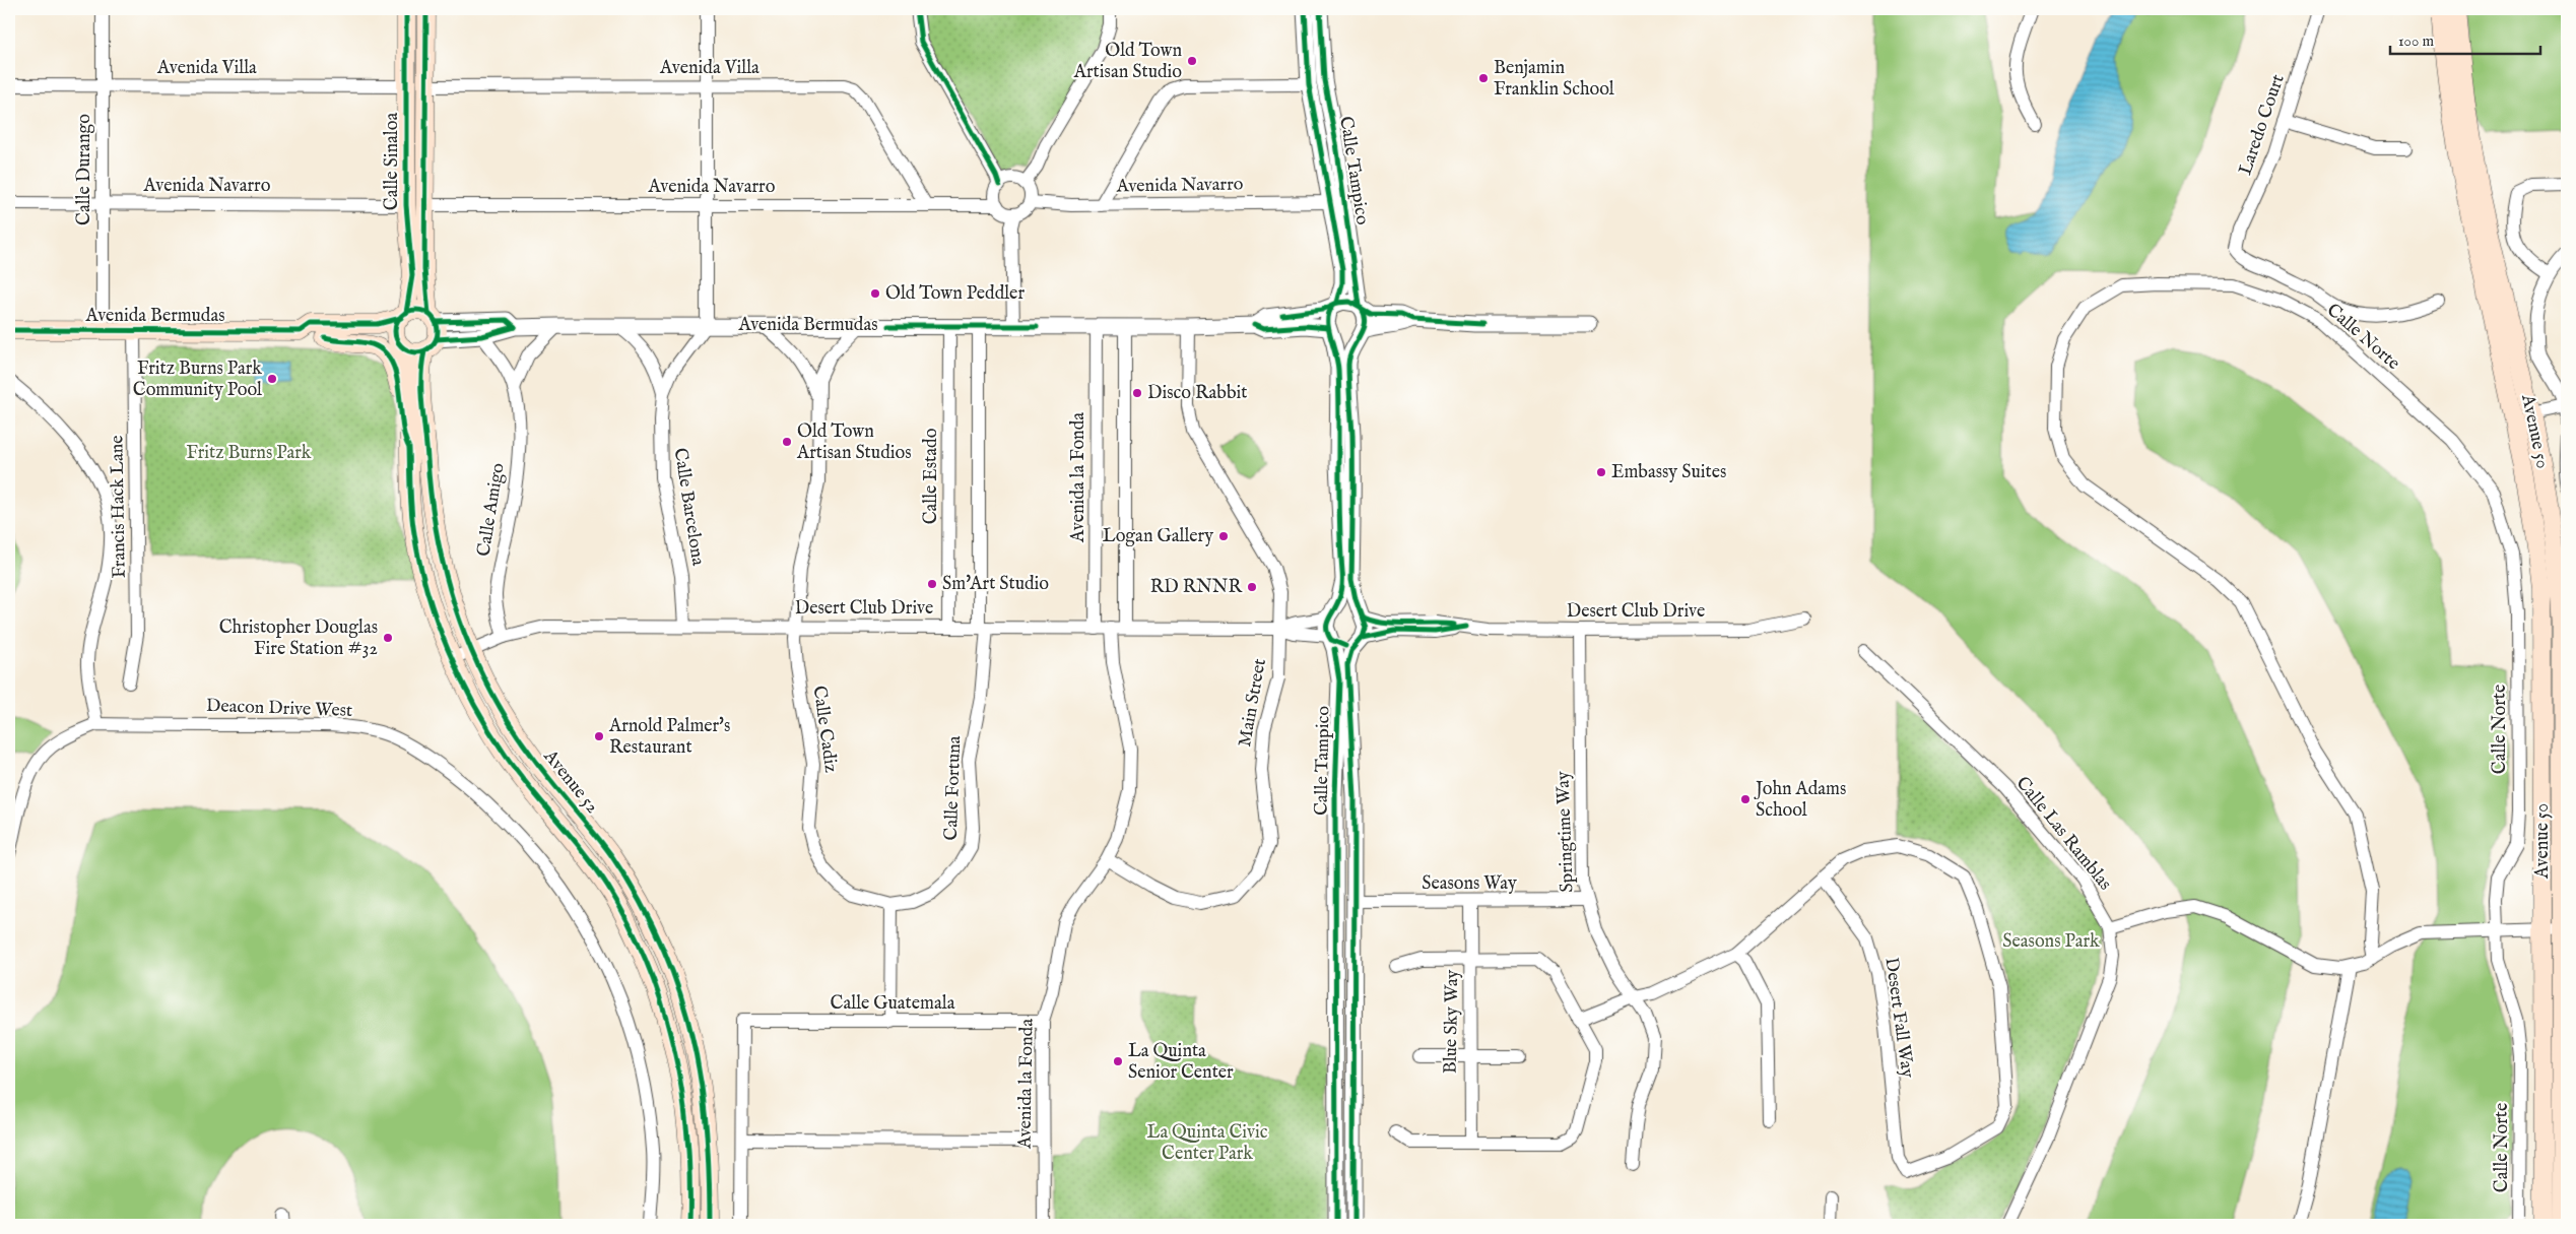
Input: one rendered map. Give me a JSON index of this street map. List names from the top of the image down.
{
  "streets": {
    "main road": [
      "Calle Sinaloa",
      "Avenida Bermudas",
      "Avenue 50",
      "Avenue 52"
    ],
    "street": [
      "Avenida Villa",
      "Laredo Court",
      "Calle Durango",
      "Calle Tampico",
      "Avenida Navarro",
      "Calle Norte",
      "Calle Estado",
      "Avenida la Fonda",
      "Francis Hack Lane",
      "Calle Barcelona",
      "Calle Amigo",
      "Desert Club Drive",
      "Main Street",
      "Deacon Drive West",
      "Calle Cadiz",
      "Calle Fortuna",
      "Springtime Way",
      "Calle Las Ramblas",
      "Seasons Way",
      "Calle Guatemala",
      "Desert Fall Way",
      "Blue Sky Way"
    ]
  },
  "crossings": [
    ["Avenida Villa", "Calle Sinaloa"],
    ["Avenida Villa", "Calle Durango"],
    ["Avenida Villa", "Avenida Navarro"],
    ["Calle Sinaloa", "Avenida Navarro"],
    ["Calle Sinaloa", "Avenida Bermudas"],
    ["Calle Sinaloa", "Avenue 52"],
    ["Calle Durango", "Avenida Navarro"],
    ["Calle Durango", "Avenida Bermudas"],
    ["Calle Tampico", "Avenida Navarro"],
    ["Calle Tampico", "Avenida Bermudas"],
    ["Calle Tampico", "Desert Club Drive"],
    ["Calle Tampico", "Seasons Way"],
    ["Avenida Bermudas", "Calle Estado"],
    ["Avenida Bermudas", "Avenida la Fonda"],
    ["Avenida Bermudas", "Francis Hack Lane"],
    ["Avenida Bermudas", "Calle Barcelona"],
    ["Avenida Bermudas", "Calle Amigo"],
    ["Avenida Bermudas", "Main Street"],
    ["Avenida Bermudas", "Calle Cadiz"],
    ["Avenida Bermudas", "Avenue 52"],
    ["Calle Estado", "Desert Club Drive"],
    ["Avenida la Fonda", "Desert Club Drive"],
    ["Avenida la Fonda", "Main Street"],
    ["Avenida la Fonda", "Calle Guatemala"],
    ["Calle Barcelona", "Desert Club Drive"],
    ["Calle Amigo", "Desert Club Drive"],
    ["Desert Club Drive", "Main Street"],
    ["Desert Club Drive", "Calle Cadiz"],
    ["Desert Club Drive", "Avenue 52"],
    ["Desert Club Drive", "Calle Fortuna"],
    ["Desert Club Drive", "Springtime Way"],
    ["Calle Cadiz", "Calle Fortuna"],
    ["Springtime Way", "Seasons Way"],
    ["Seasons Way", "Blue Sky Way"]
  ],
  "parks": ["Fritz Burns Park", "Seasons Park", "La Quinta Civic Center Park"],
  "places": [
    "Old Town Artisan Studio",
    "Benjamin Franklin School",
    "Old Town Peddler",
    "Fritz Burns Park Community Pool",
    "Disco Rabbit",
    "Old Town Artisan Studios",
    "Embassy Suites",
    "Logan Gallery",
    "Sm'Art Studio",
    "RD RNNR",
    "Christopher Douglas Fire Station #32",
    "Arnold Palmer's Restaurant",
    "John Adams School",
    "La Quinta Senior Center"
  ],
  "scale_bar": "100 m"
}
